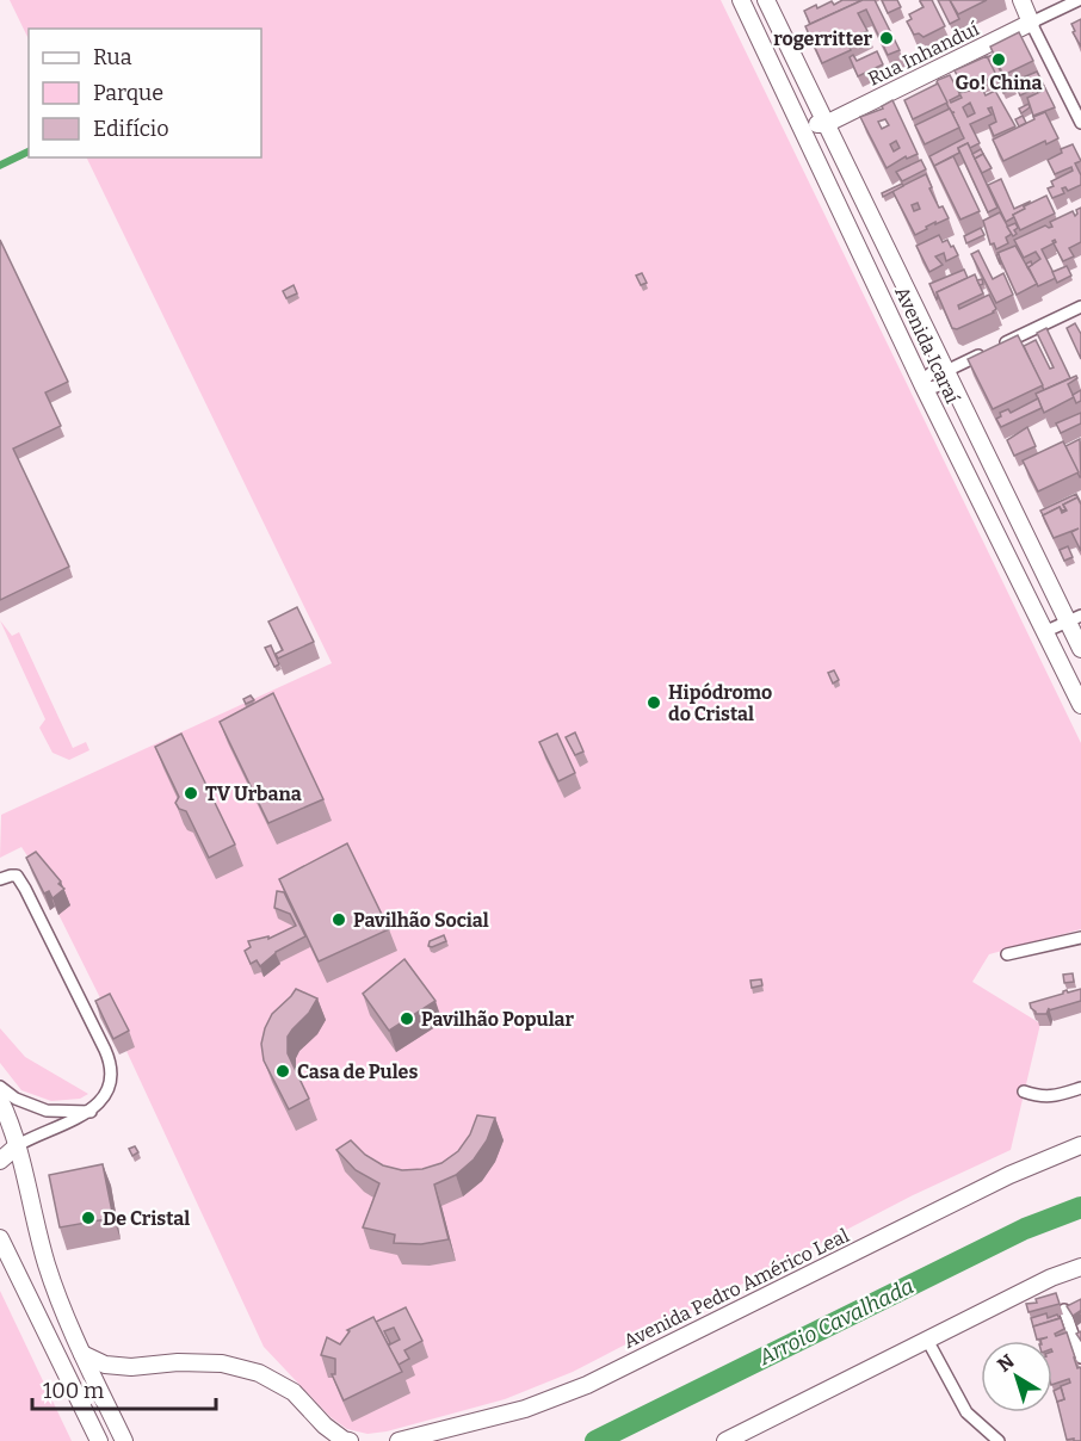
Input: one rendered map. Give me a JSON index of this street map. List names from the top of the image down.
{
  "streets": {
    "main road": ["Rua Inhanduí", "Avenida Icaraí", "Avenida Pedro Américo Leal"]
  },
  "crossings": [
    ["Rua Inhanduí", "Avenida Icaraí"]
  ],
  "water": ["Arroio Cavalhada"],
  "places": [
    "rogerritter",
    "Go! China",
    "Hipódromo do Cristal",
    "TV Urbana",
    "Pavilhão Social",
    "Pavilhão Popular",
    "Casa de Pules",
    "De Cristal"
  ],
  "legend": ["Rua", "Parque", "Edifício"],
  "scale_bar": "100 m",
  "north": "top left"
}
